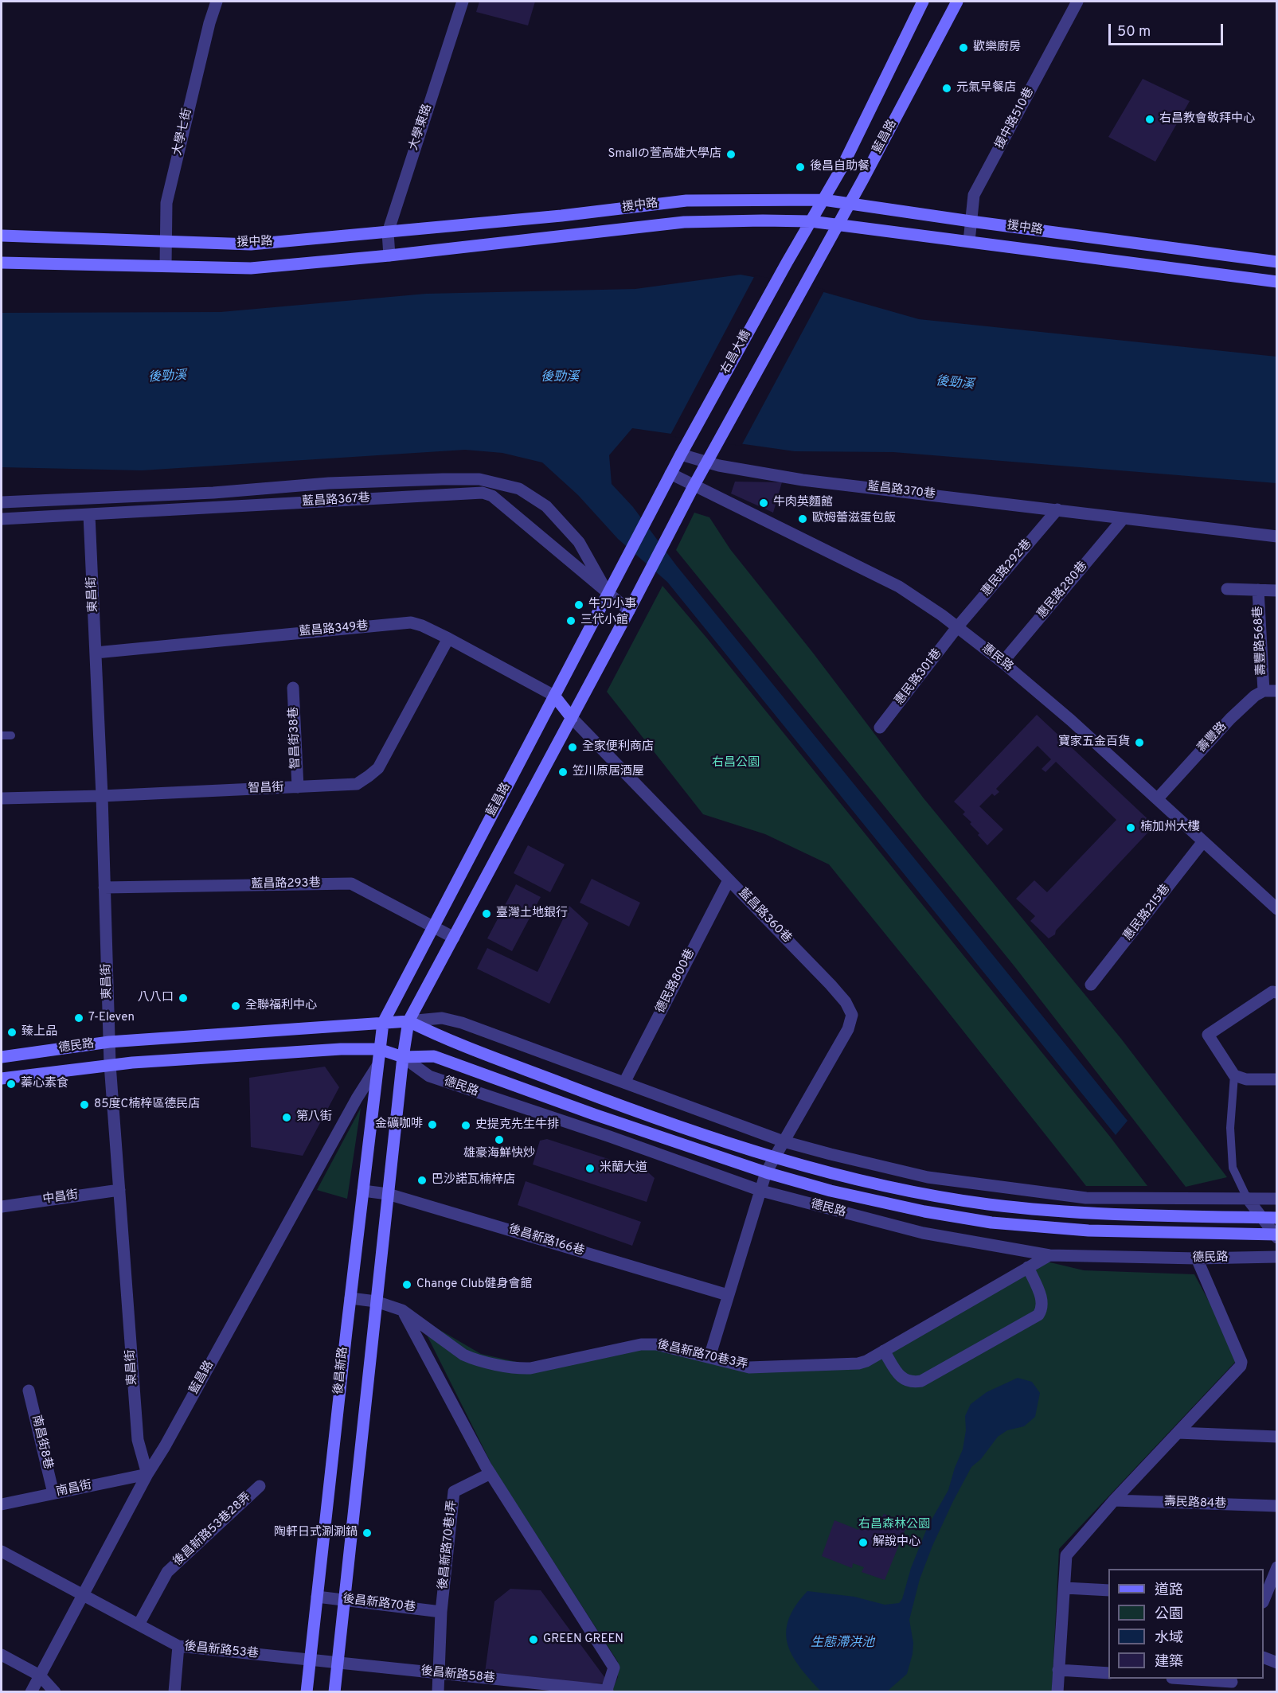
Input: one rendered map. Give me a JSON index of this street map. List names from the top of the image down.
{
  "streets": {
    "street": [
      "援中路510巷",
      "大學東路",
      "大學七街",
      "藍昌路",
      "援中路",
      "右昌大橋",
      "藍昌路370巷",
      "藍昌路367巷",
      "惠民路292巷",
      "惠民路280巷",
      "東昌街",
      "藍昌路349巷",
      "壽豐路568巷",
      "惠民路",
      "惠民路301巷",
      "智昌街38巷",
      "壽豐路",
      "智昌街",
      "藍昌路293巷",
      "惠民路215巷",
      "藍昌路360巷",
      "德民路800巷",
      "德民路",
      "中昌街",
      "後昌新路166巷",
      "後昌新路70巷3弄",
      "後昌新路",
      "南昌街8巷",
      "南昌街",
      "壽民路84巷",
      "後昌新路53巷28弄",
      "後昌新路70巷1弄",
      "後昌新路70巷",
      "後昌新路53巷",
      "後昌新路58巷"
    ]
  },
  "crossings": [
    ["援中路510巷", "援中路"],
    ["大學東路", "援中路"],
    ["大學七街", "援中路"],
    ["藍昌路", "援中路"],
    ["藍昌路", "右昌大橋"],
    ["藍昌路", "藍昌路370巷"],
    ["藍昌路", "藍昌路367巷"],
    ["藍昌路", "東昌街"],
    ["藍昌路", "藍昌路349巷"],
    ["藍昌路", "惠民路"],
    ["藍昌路", "藍昌路293巷"],
    ["藍昌路", "藍昌路360巷"],
    ["藍昌路", "德民路"],
    ["藍昌路", "後昌新路"],
    ["藍昌路", "南昌街"],
    ["藍昌路", "後昌新路53巷"],
    ["右昌大橋", "藍昌路370巷"],
    ["藍昌路370巷", "惠民路292巷"],
    ["藍昌路370巷", "惠民路280巷"],
    ["藍昌路367巷", "東昌街"],
    ["惠民路292巷", "惠民路"],
    ["惠民路292巷", "惠民路301巷"],
    ["惠民路280巷", "惠民路"],
    ["東昌街", "藍昌路349巷"],
    ["東昌街", "智昌街"],
    ["東昌街", "藍昌路293巷"],
    ["東昌街", "德民路"],
    ["東昌街", "中昌街"],
    ["東昌街", "南昌街"],
    ["藍昌路349巷", "智昌街"],
    ["壽豐路568巷", "壽豐路"],
    ["惠民路", "惠民路301巷"],
    ["惠民路", "壽豐路"],
    ["惠民路", "惠民路215巷"],
    ["智昌街38巷", "智昌街"],
    ["藍昌路360巷", "德民路800巷"],
    ["藍昌路360巷", "德民路"],
    ["德民路800巷", "德民路"],
    ["德民路", "後昌新路70巷3弄"],
    ["德民路", "後昌新路"],
    ["後昌新路166巷", "後昌新路"],
    ["後昌新路70巷3弄", "後昌新路"],
    ["後昌新路", "後昌新路70巷"],
    ["後昌新路", "後昌新路53巷"],
    ["南昌街8巷", "南昌街"],
    ["後昌新路53巷28弄", "後昌新路53巷"],
    ["後昌新路70巷1弄", "後昌新路70巷"],
    ["後昌新路53巷", "後昌新路58巷"]
  ],
  "water": ["後勁溪", "生態滯洪池"],
  "parks": ["右昌公園", "右昌森林公園"],
  "places": [
    "歡樂廚房",
    "元氣早餐店",
    "右昌教會敬拜中心",
    "Smallの萱高雄大學店",
    "後昌自助餐",
    "牛肉英麵館",
    "歐姆蕾滋蛋包飯",
    "牛刀小事",
    "三代小館",
    "寶家五金百貨",
    "全家便利商店",
    "笠川原居酒屋",
    "楠加州大樓",
    "臺灣土地銀行",
    "八八口",
    "全聯福利中心",
    "7-Eleven",
    "臻上品",
    "蓁心素食",
    "85度C楠梓區德民店",
    "第八街",
    "金礦咖啡",
    "史提克先生牛排",
    "雄豪海鮮快炒",
    "米蘭大道",
    "巴沙諾瓦楠梓店",
    "Change Club健身會館",
    "陶軒日式涮涮鍋",
    "解說中心",
    "GREEN GREEN"
  ],
  "legend": [
    "道路",
    "公園",
    "水域",
    "建築"
  ],
  "scale_bar": "50 m"
}
